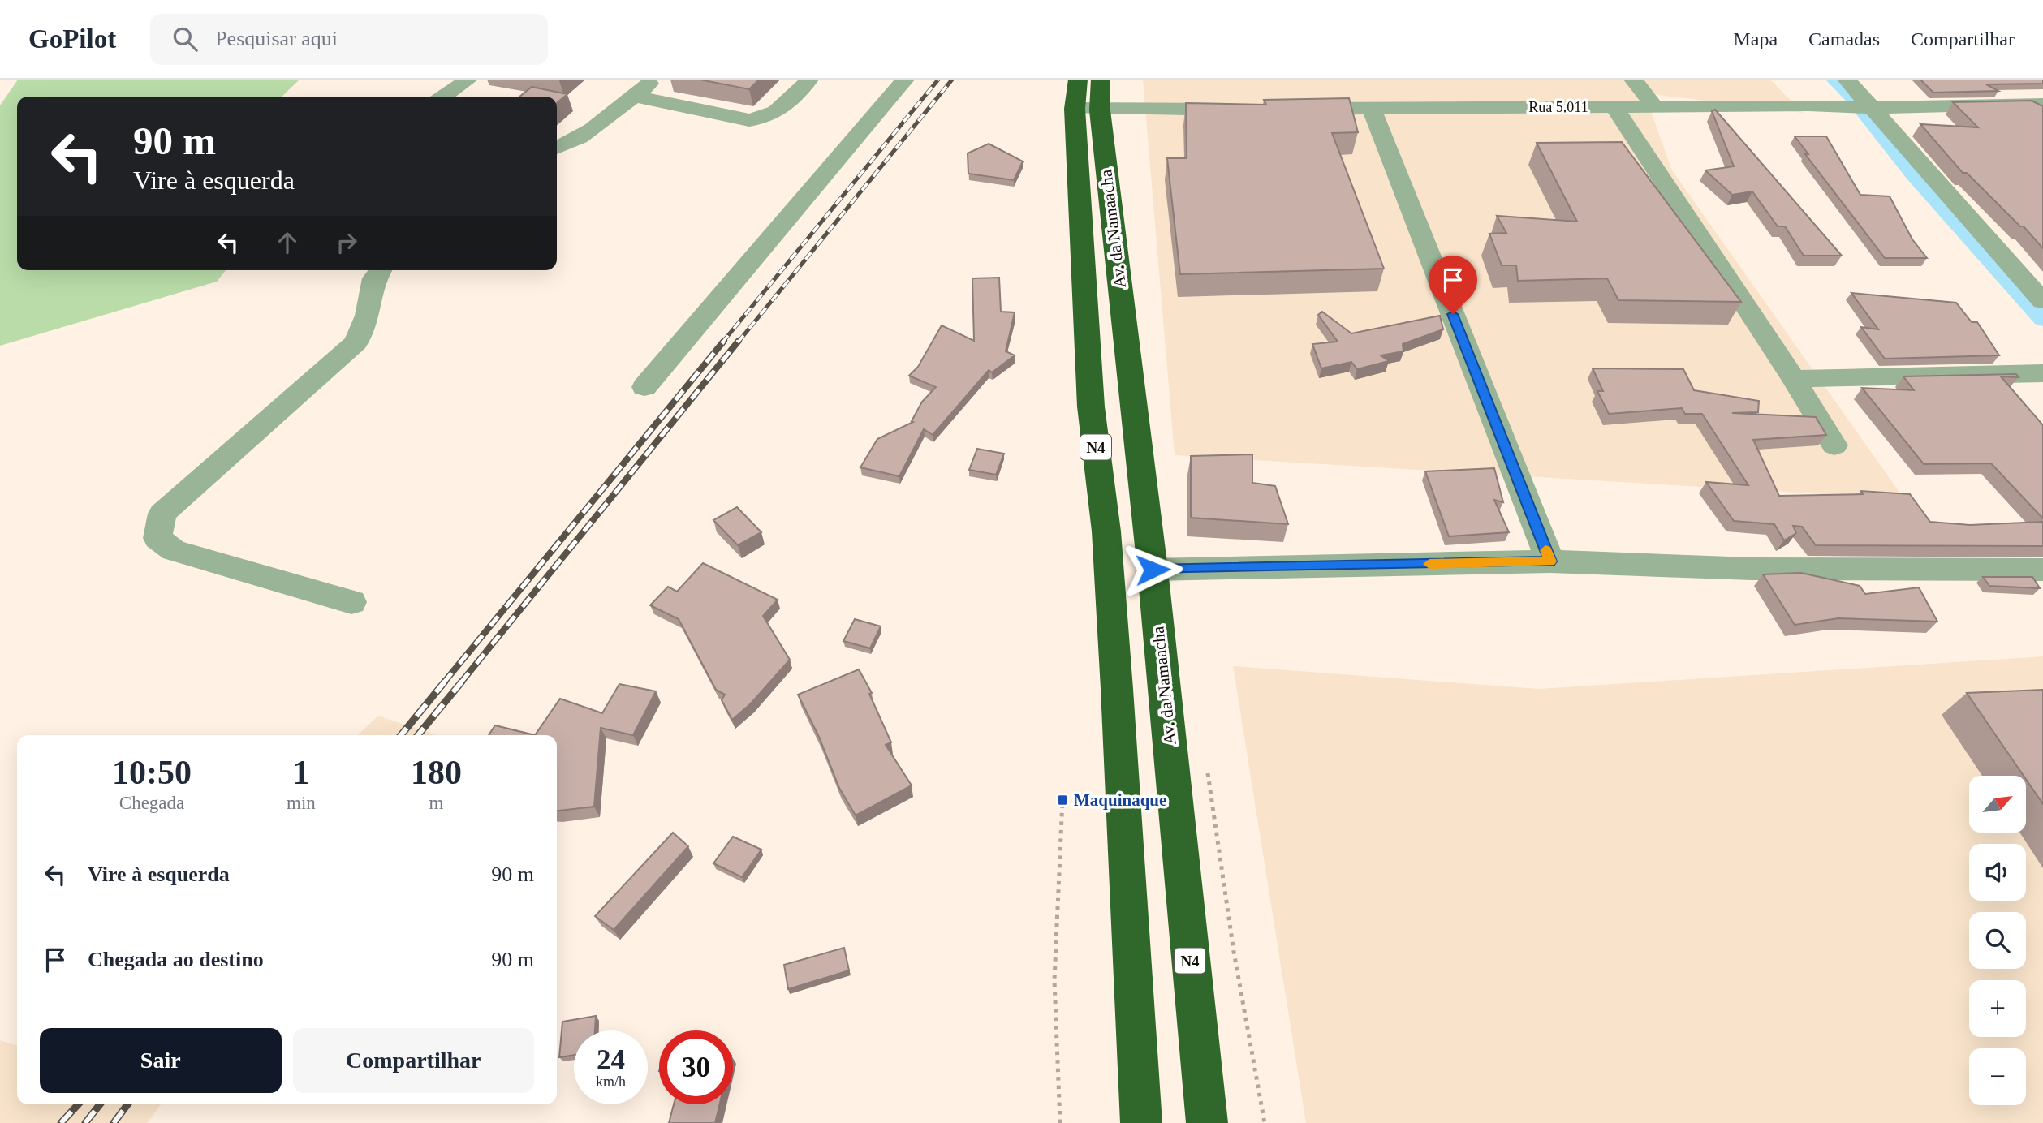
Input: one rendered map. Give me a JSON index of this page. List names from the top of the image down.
{
  "streets": {
    "highway": ["Av. da Namaacha", "N4"],
    "street": ["Rua 5.011"]
  },
  "places": {
    "transit": ["Maquinaque"]
  },
  "north": "top right",
  "page": {
    "header": "GoPilot",
    "search": "Pesquisar aqui",
    "nav": ["Mapa", "Camadas", "Compartilhar"],
    "turn": ["90 m", "Vire à esquerda"],
    "eta": [
      "10:50",
      "Chegada",
      "1",
      "min",
      "180",
      "m"
    ],
    "map_buttons": ["+", "−"],
    "list": [
      {
        "name": "Vire à esquerda",
        "value": "90 m"
      },
      {
        "name": "Chegada ao destino",
        "value": "90 m"
      }
    ],
    "buttons": ["Sair", "Compartilhar"],
    "speed": "24 km/h",
    "limit": "30"
  }
}
